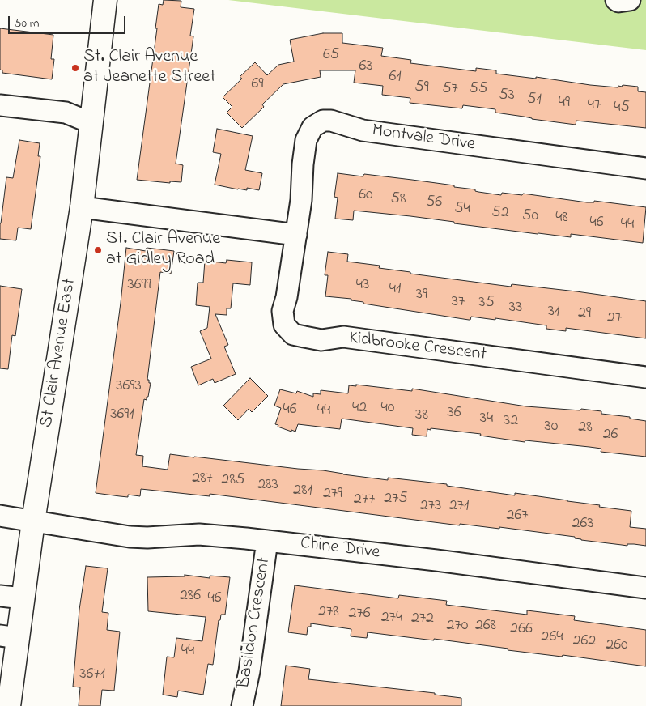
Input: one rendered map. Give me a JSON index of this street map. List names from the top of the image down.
{
  "streets": {
    "main road": ["St Clair Avenue East"],
    "street": [
      "Montvale Drive",
      "Kidbrooke Crescent",
      "Chine Drive",
      "Basildon Crescent"
    ]
  },
  "crossings": [
    ["Montvale Drive", "Kidbrooke Crescent"],
    ["St Clair Avenue East", "Chine Drive"],
    ["Chine Drive", "Basildon Crescent"]
  ],
  "places": ["St. Clair Avenue at Jeanette Street", "St. Clair Avenue at Gidley Road"],
  "house_numbers": [
    "65",
    "63",
    "61",
    "69",
    "59",
    "57",
    "55",
    "53",
    "51",
    "49",
    "47",
    "45",
    "60",
    "58",
    "56",
    "54",
    "52",
    "50",
    "48",
    "46",
    "44",
    "3699",
    "43",
    "41",
    "39",
    "37",
    "35",
    "33",
    "31",
    "29",
    "27",
    "3693",
    "42",
    "40",
    "46",
    "44",
    "36",
    "3691",
    "38",
    "34",
    "32",
    "30",
    "28",
    "26",
    "287",
    "285",
    "283",
    "281",
    "279",
    "275",
    "277",
    "273",
    "271",
    "267",
    "263",
    "286",
    "46",
    "278",
    "276",
    "274",
    "272",
    "270",
    "268",
    "266",
    "264",
    "262",
    "260",
    "44",
    "3671"
  ],
  "scale_bar": "50 m"
}
